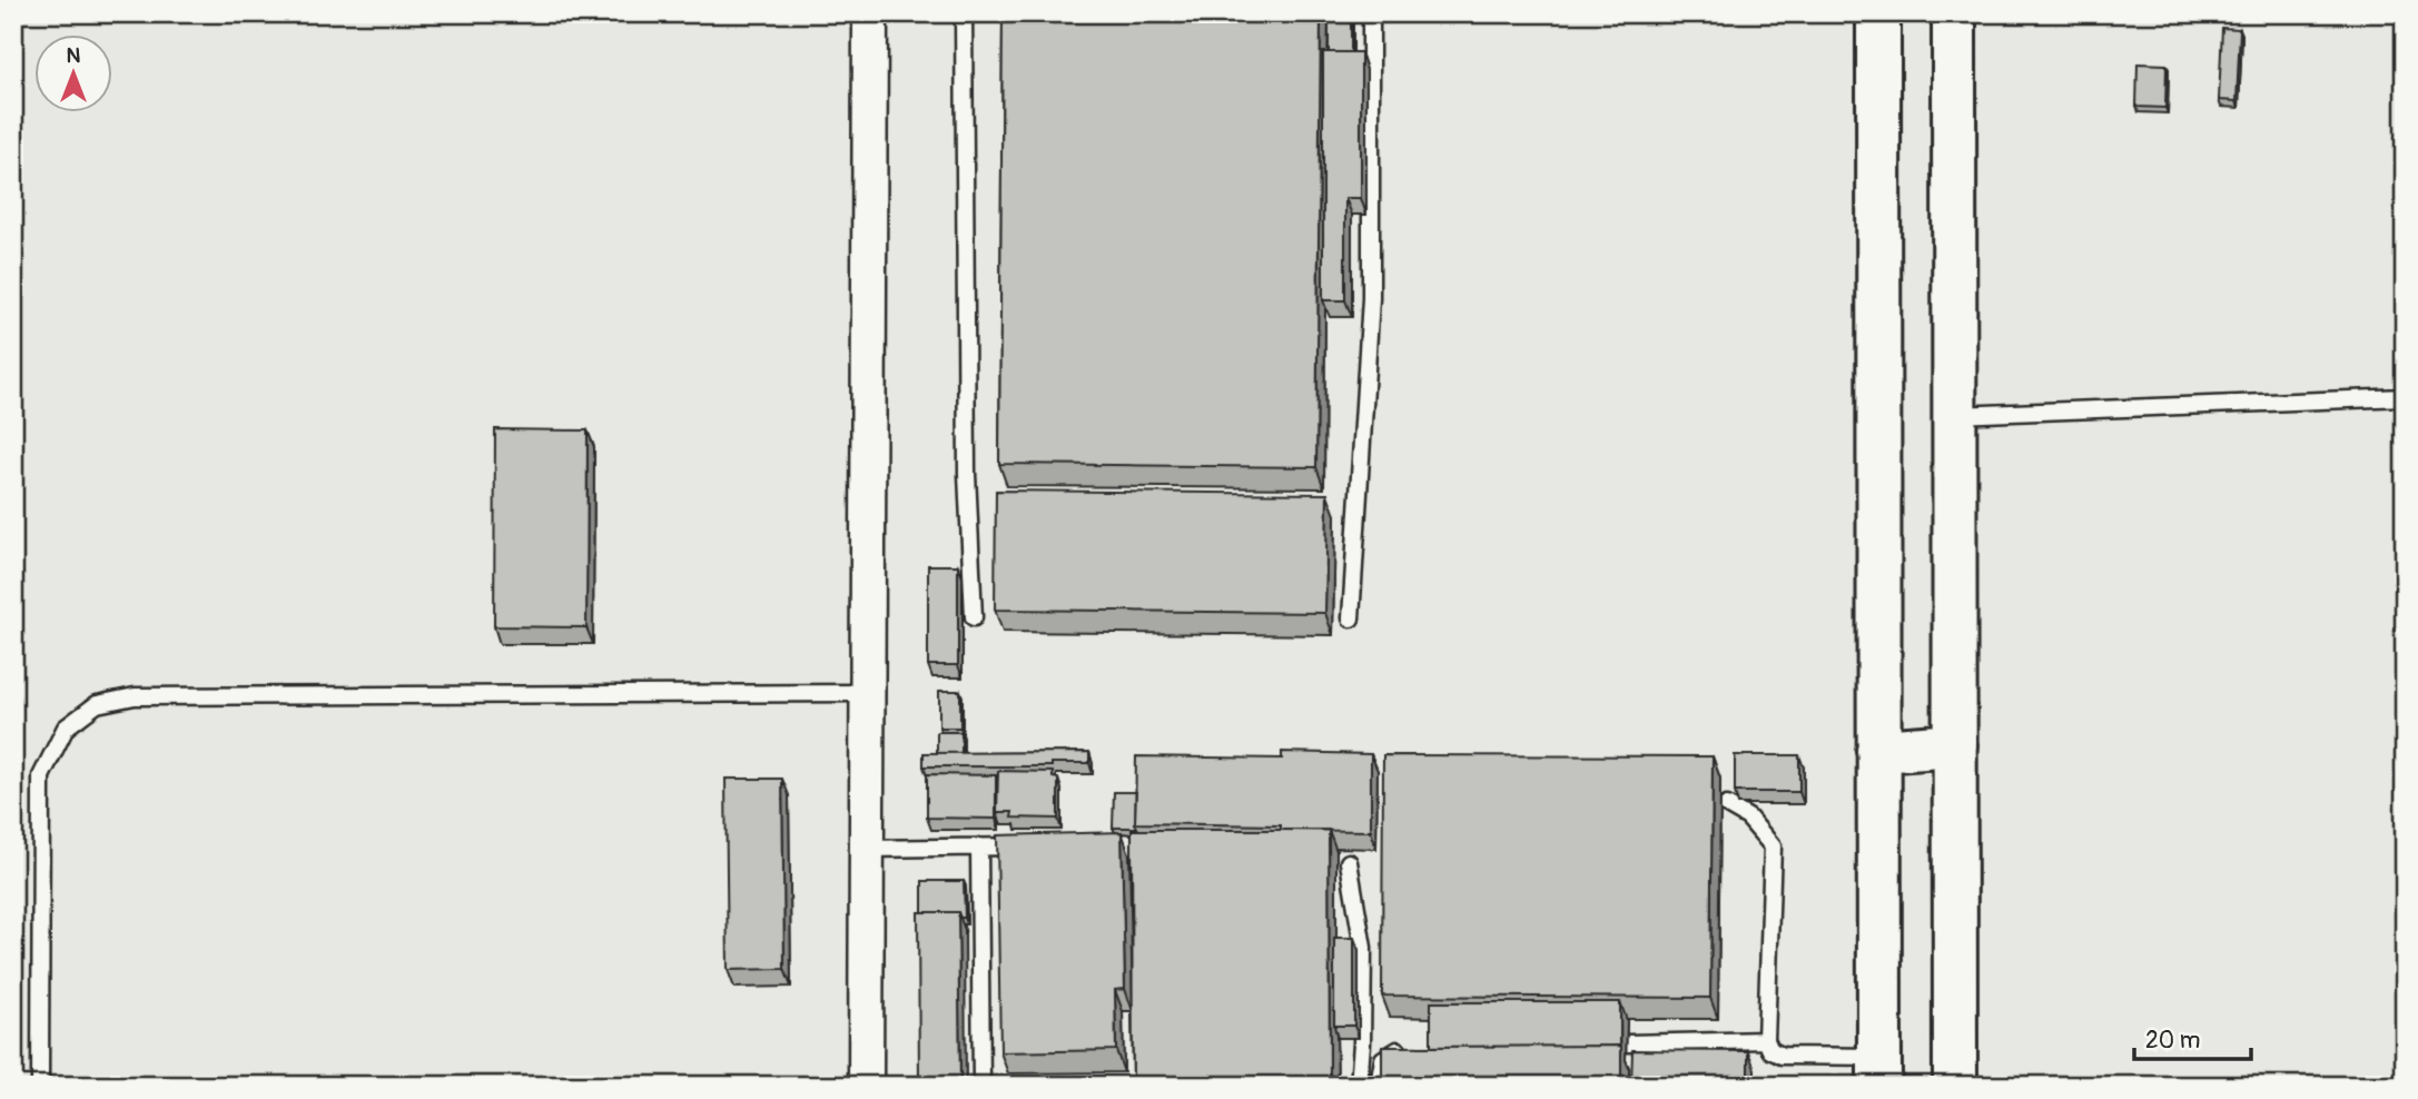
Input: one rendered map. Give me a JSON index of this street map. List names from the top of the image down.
{
  "scale_bar": "20 m",
  "north": "top"
}
